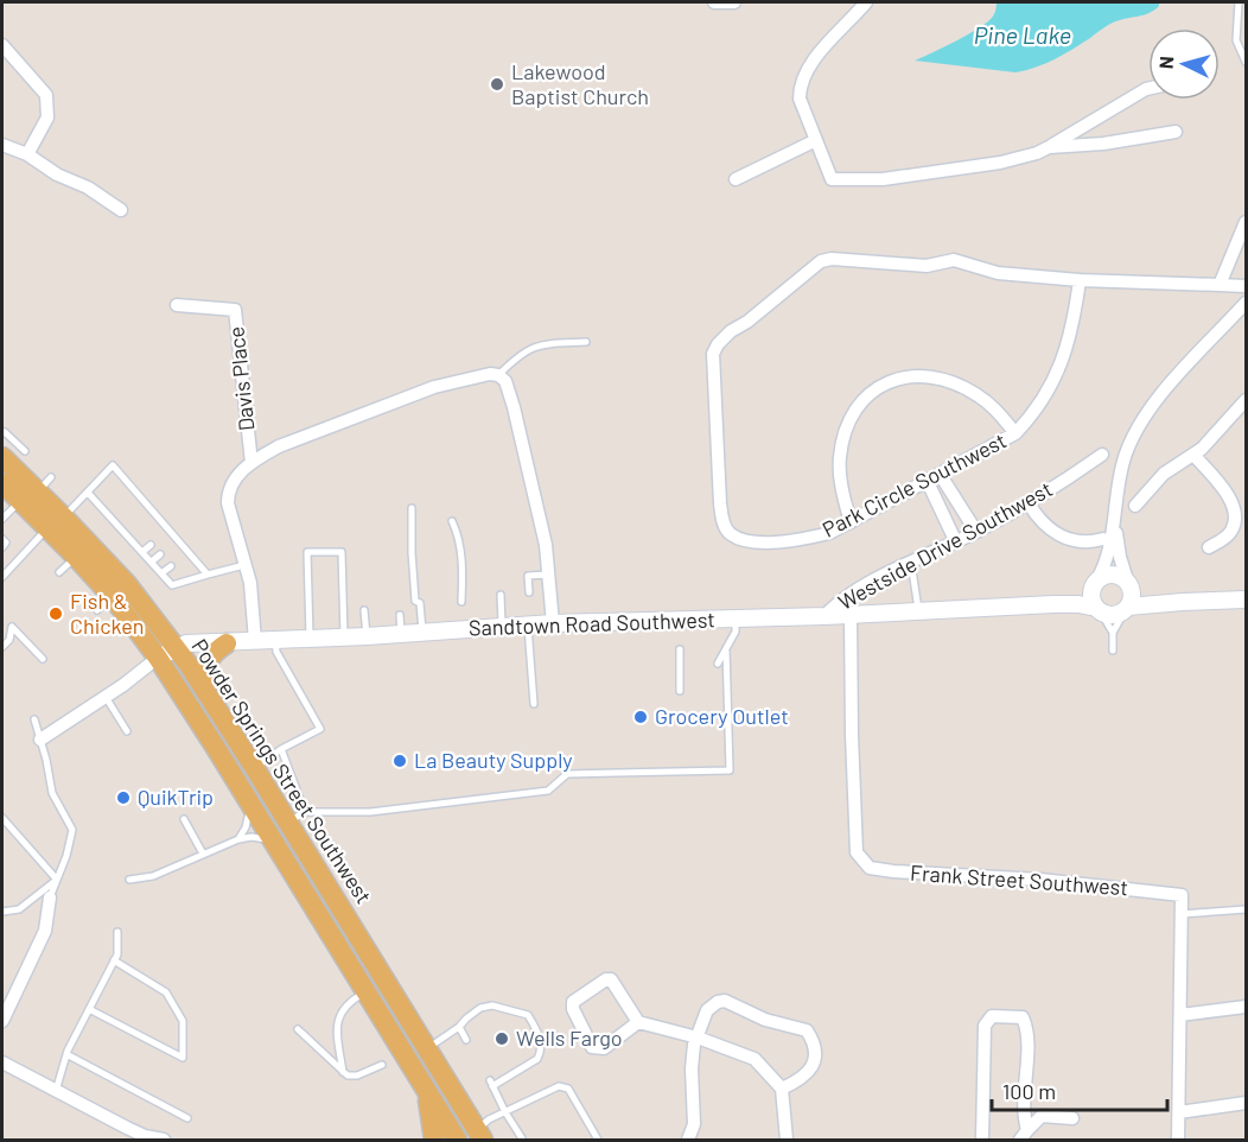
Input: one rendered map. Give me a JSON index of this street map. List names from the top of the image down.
{
  "streets": {
    "main road": ["Powder Springs Street Southwest"],
    "street": [
      "Davis Place",
      "Park Circle Southwest",
      "Westside Drive Southwest",
      "Sandtown Road Southwest",
      "Frank Street Southwest"
    ]
  },
  "crossings": [
    ["Westside Drive Southwest", "Sandtown Road Southwest"],
    ["Sandtown Road Southwest", "Powder Springs Street Southwest"],
    ["Sandtown Road Southwest", "Frank Street Southwest"]
  ],
  "water": ["Pine Lake"],
  "places": [
    "Lakewood Baptist Church",
    "Fish & Chicken",
    "Grocery Outlet",
    "La Beauty Supply",
    "QuikTrip",
    "Wells Fargo"
  ],
  "scale_bar": "100 m",
  "north": "left"
}
